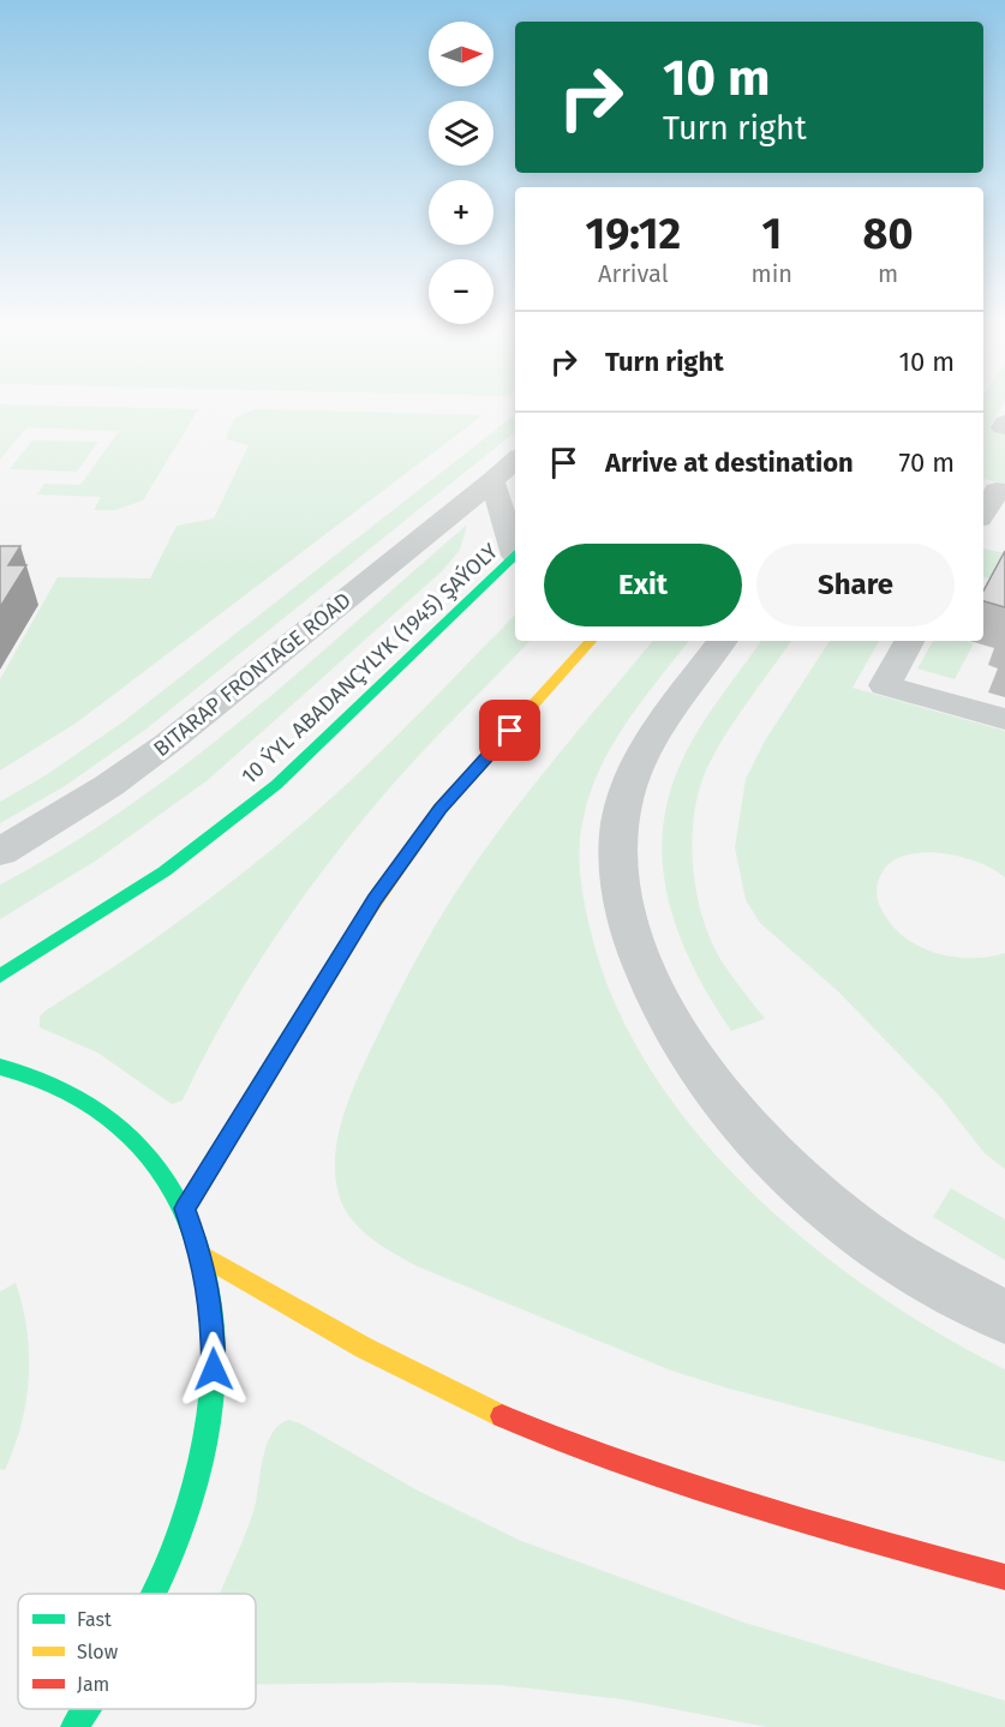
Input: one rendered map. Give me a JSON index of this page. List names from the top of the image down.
{
  "streets": {
    "main road": ["10 ÝYL ABADANÇYLYK (1945) ŞAÝOLY"],
    "street": ["BITARAP FRONTAGE ROAD"]
  },
  "legend": ["Fast", "Slow", "Jam"],
  "north": "right",
  "page": {
    "map_buttons": ["+", "−"],
    "turn": ["10 m", "Turn right"],
    "eta": [
      "19:12",
      "Arrival",
      "1",
      "min",
      "80",
      "m"
    ],
    "list": [
      {
        "name": "Turn right",
        "value": "10 m"
      },
      {
        "name": "Arrive at destination",
        "value": "70 m"
      }
    ],
    "buttons": ["Exit", "Share"]
  }
}
